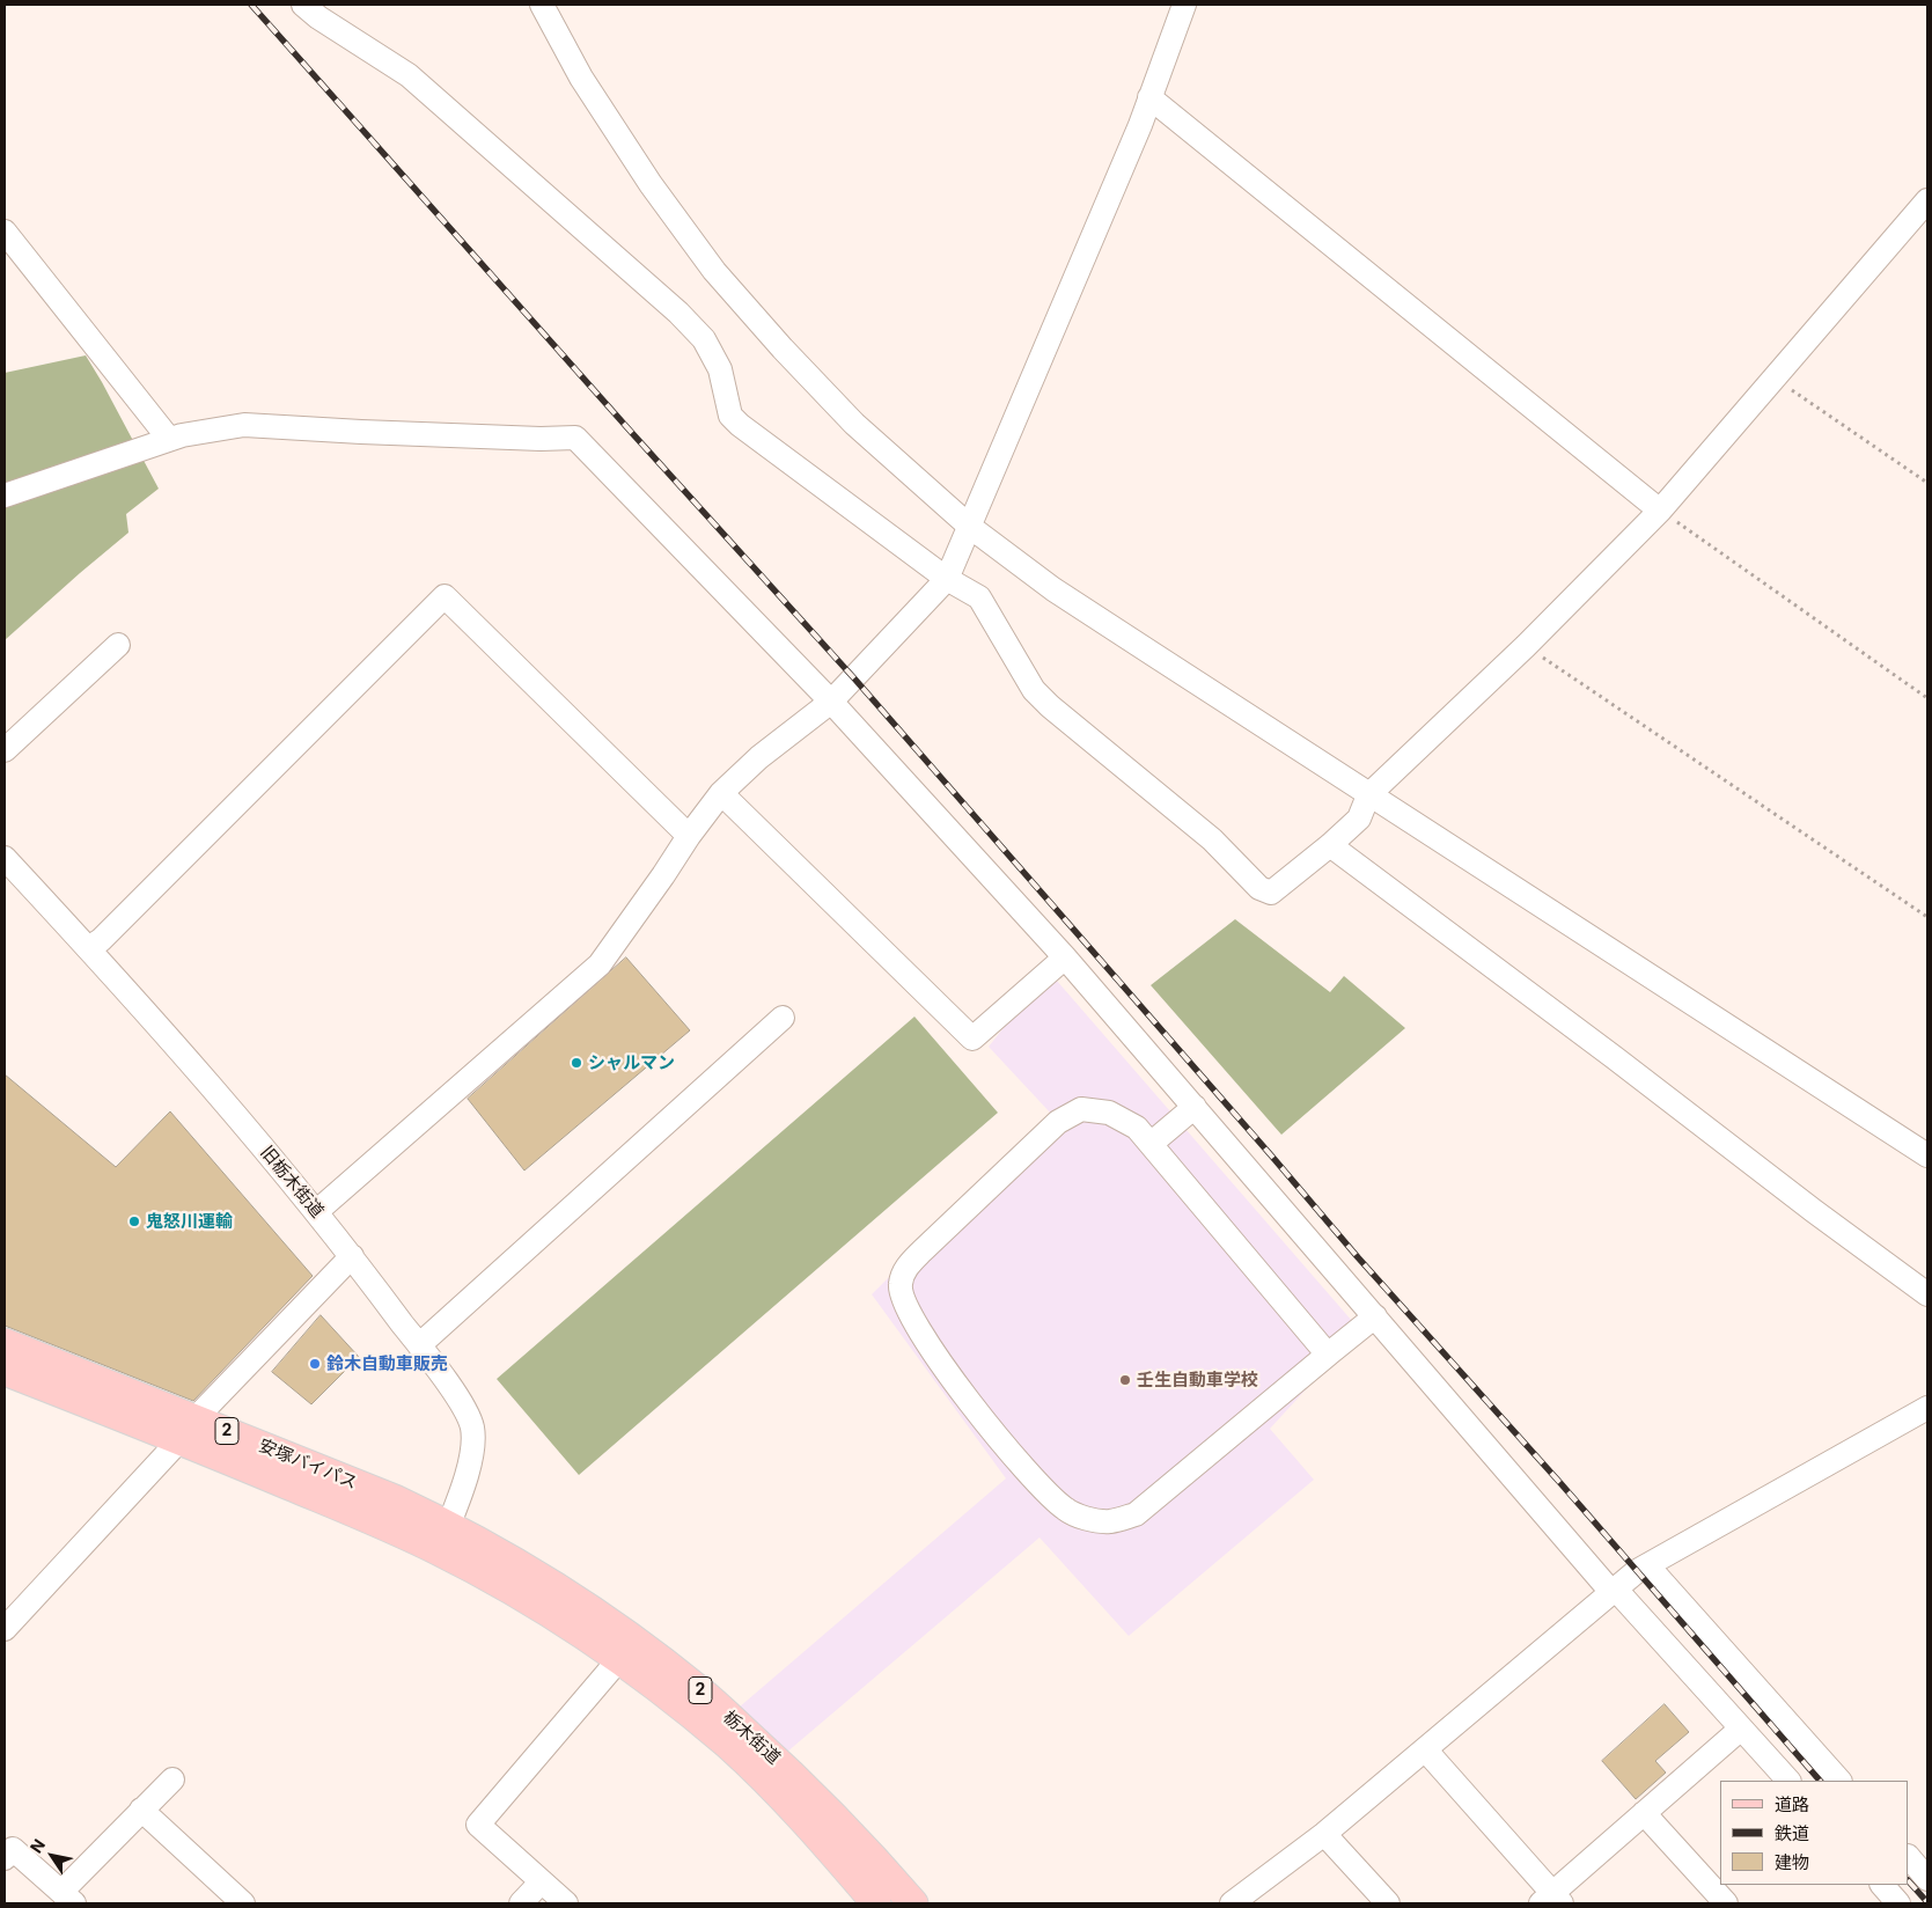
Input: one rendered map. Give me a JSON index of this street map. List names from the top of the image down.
{
  "streets": {
    "main road": ["2", "安塚バイパス", "栃木街道"],
    "street": ["旧栃木街道"]
  },
  "crossings": [
    ["旧栃木街道", "安塚バイパス"],
    ["旧栃木街道", "栃木街道"],
    ["安塚バイパス", "栃木街道"]
  ],
  "places": [
    "シャルマン",
    "鬼怒川運輸",
    "鈴木自動車販売",
    "壬生自動車学校"
  ],
  "legend": ["道路", "鉄道", "建物"],
  "north": "top left"
}
